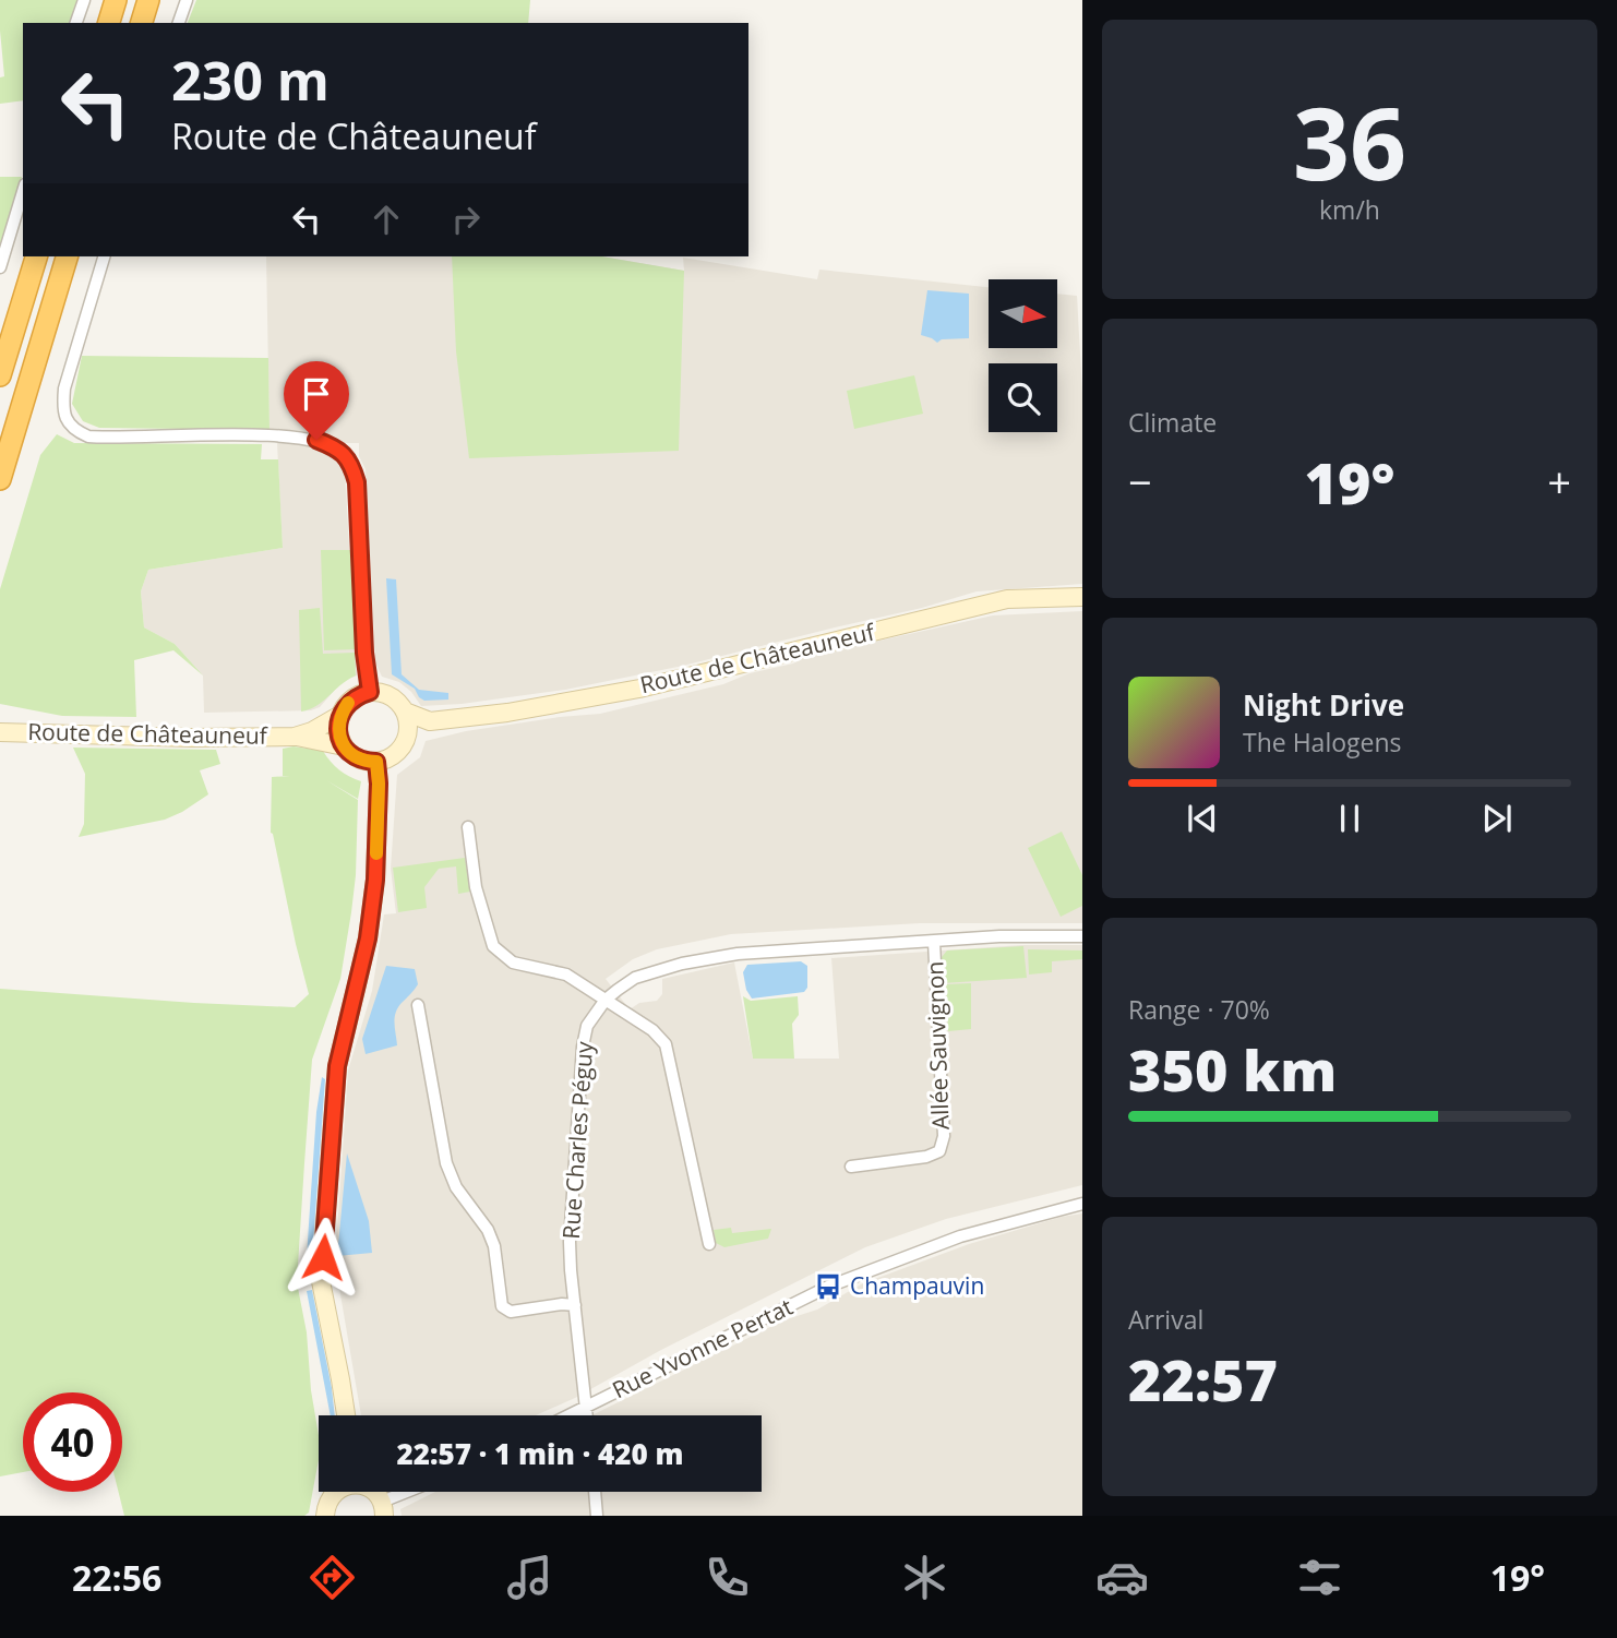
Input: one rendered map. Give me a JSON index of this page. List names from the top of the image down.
{
  "streets": {
    "main road": ["Route de Châteauneuf"],
    "street": ["Allée Sauvignon", "Rue Charles Péguy", "Rue Yvonne Pertat"]
  },
  "crossings": [
    ["Allée Sauvignon", "Rue Charles Péguy"],
    ["Rue Charles Péguy", "Rue Yvonne Pertat"]
  ],
  "places": {
    "bus stop": ["Champauvin"]
  },
  "north": "right",
  "page": {
    "tile": [
      ["36", "km/h"],
      "Climate",
      ["Range · 70%", "350 km"],
      ["Arrival", "22:57"]
    ],
    "turn": ["230 m", "Route de Châteauneuf"],
    "heat": ["−", "19°", "+"],
    "song": ["Night Drive", "The Halogens"],
    "limit": "40",
    "trip": "22:57 · 1 min · 420 m",
    "tabs": ["22:56", "19°"]
  }
}
